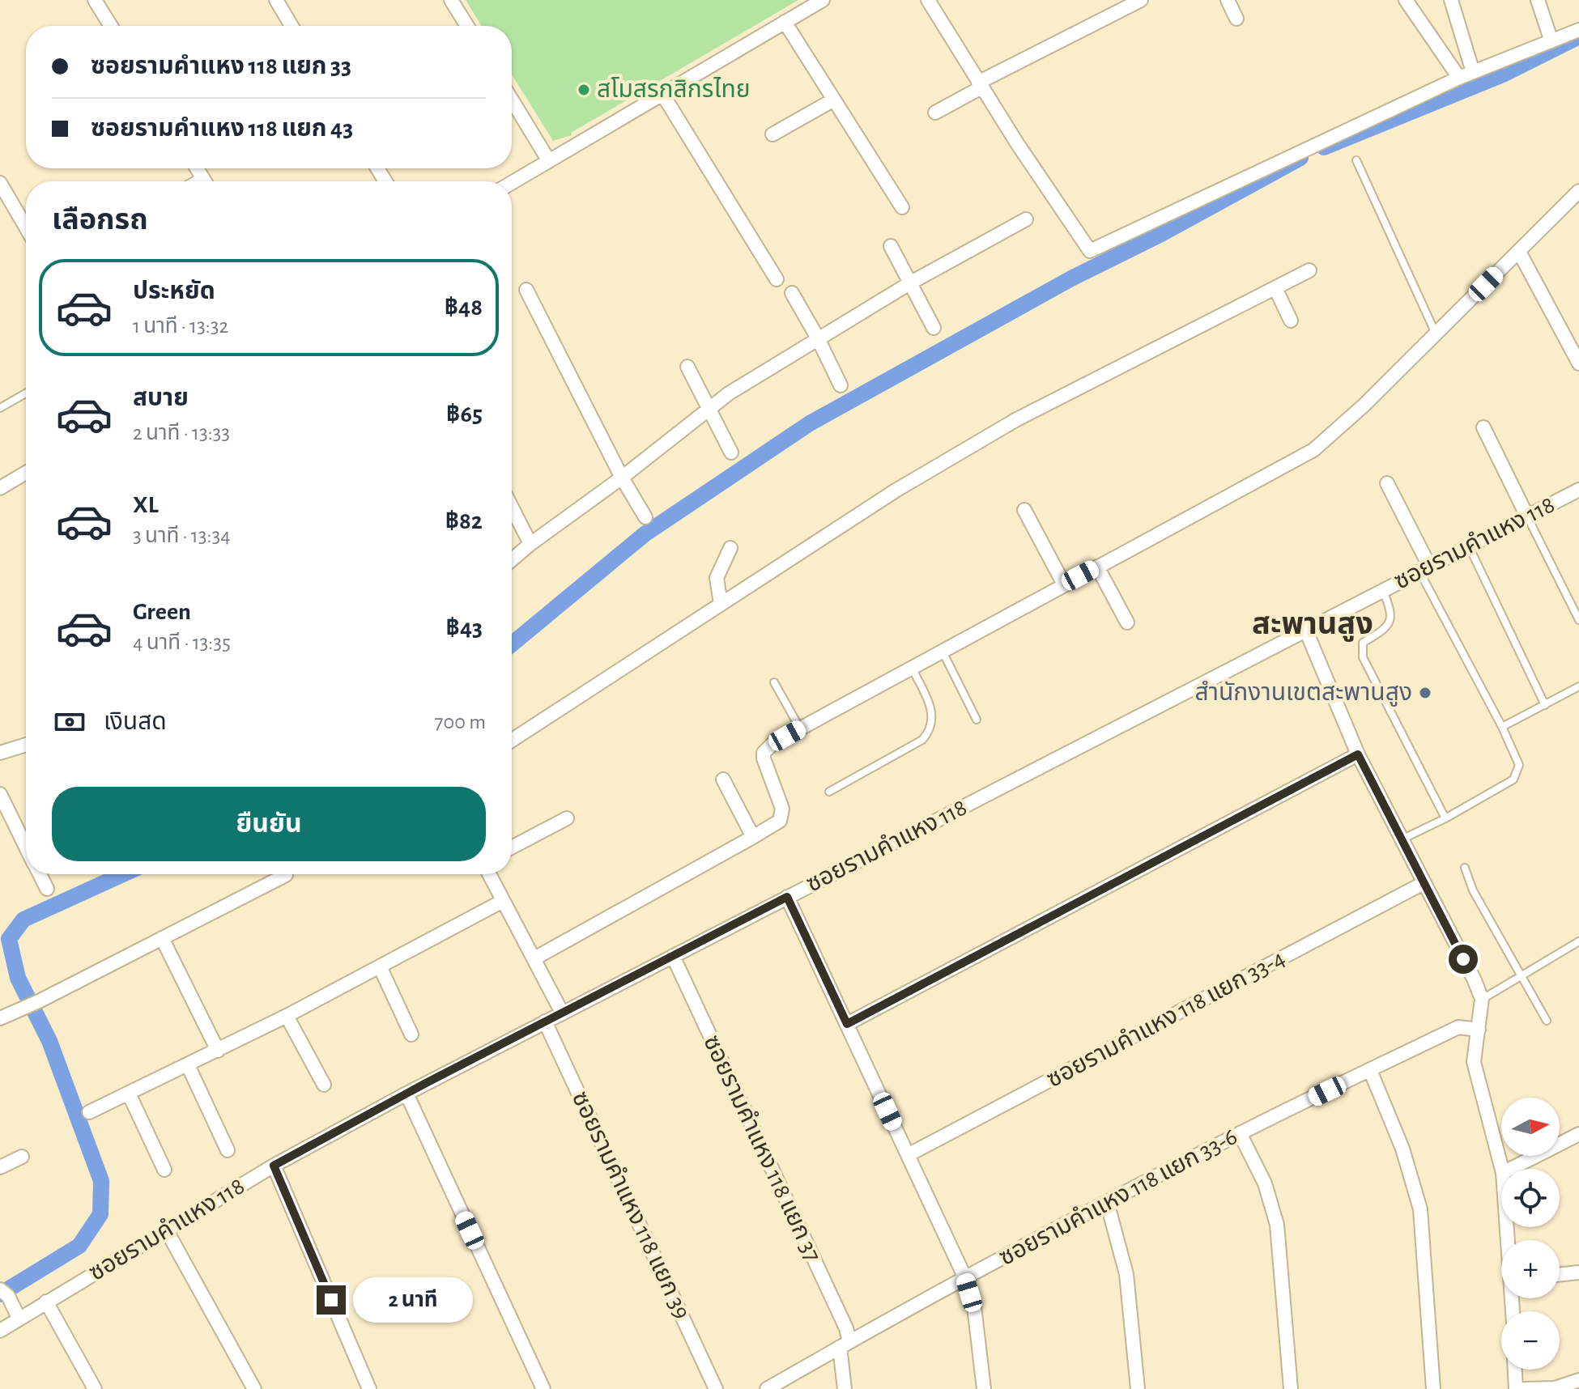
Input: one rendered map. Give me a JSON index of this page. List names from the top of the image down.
{
  "streets": {
    "street": [
      "ซอยรามคำแหง 118",
      "ซอยรามคำแหง 118 แยก 33-4",
      "ซอยรามคำแหง 118 แยก 37",
      "ซอยรามคำแหง 118 แยก 33-6",
      "ซอยรามคำแหง 118 แยก 39"
    ]
  },
  "crossings": [
    ["ซอยรามคำแหง 118", "ซอยรามคำแหง 118 แยก 37"],
    ["ซอยรามคำแหง 118", "ซอยรามคำแหง 118 แยก 39"],
    ["ซอยรามคำแหง 118 แยก 37", "ซอยรามคำแหง 118 แยก 33-6"]
  ],
  "districts": ["สะพานสูง"],
  "places": ["สโมสรกสิกรไทย", "สำนักงานเขตสะพานสูง"],
  "north": "right",
  "page": {
    "banner": ["ซอยรามคำแหง 118 แยก 33", "ซอยรามคำแหง 118 แยก 43"],
    "heading": "เลือกรถ",
    "list": [
      {
        "name": "ประหยัด",
        "note": "1 นาที · 13:32",
        "value": "฿48"
      },
      {
        "name": "สบาย",
        "note": "2 นาที · 13:33",
        "value": "฿65"
      },
      {
        "name": "XL",
        "note": "3 นาที · 13:34",
        "value": "฿82"
      },
      {
        "name": "Green",
        "note": "4 นาที · 13:35",
        "value": "฿43"
      }
    ],
    "pay": ["เงินสด", "700 m"],
    "buttons": "ยืนยัน",
    "map_buttons": ["+", "−"],
    "bubble": "2 นาที"
  }
}
